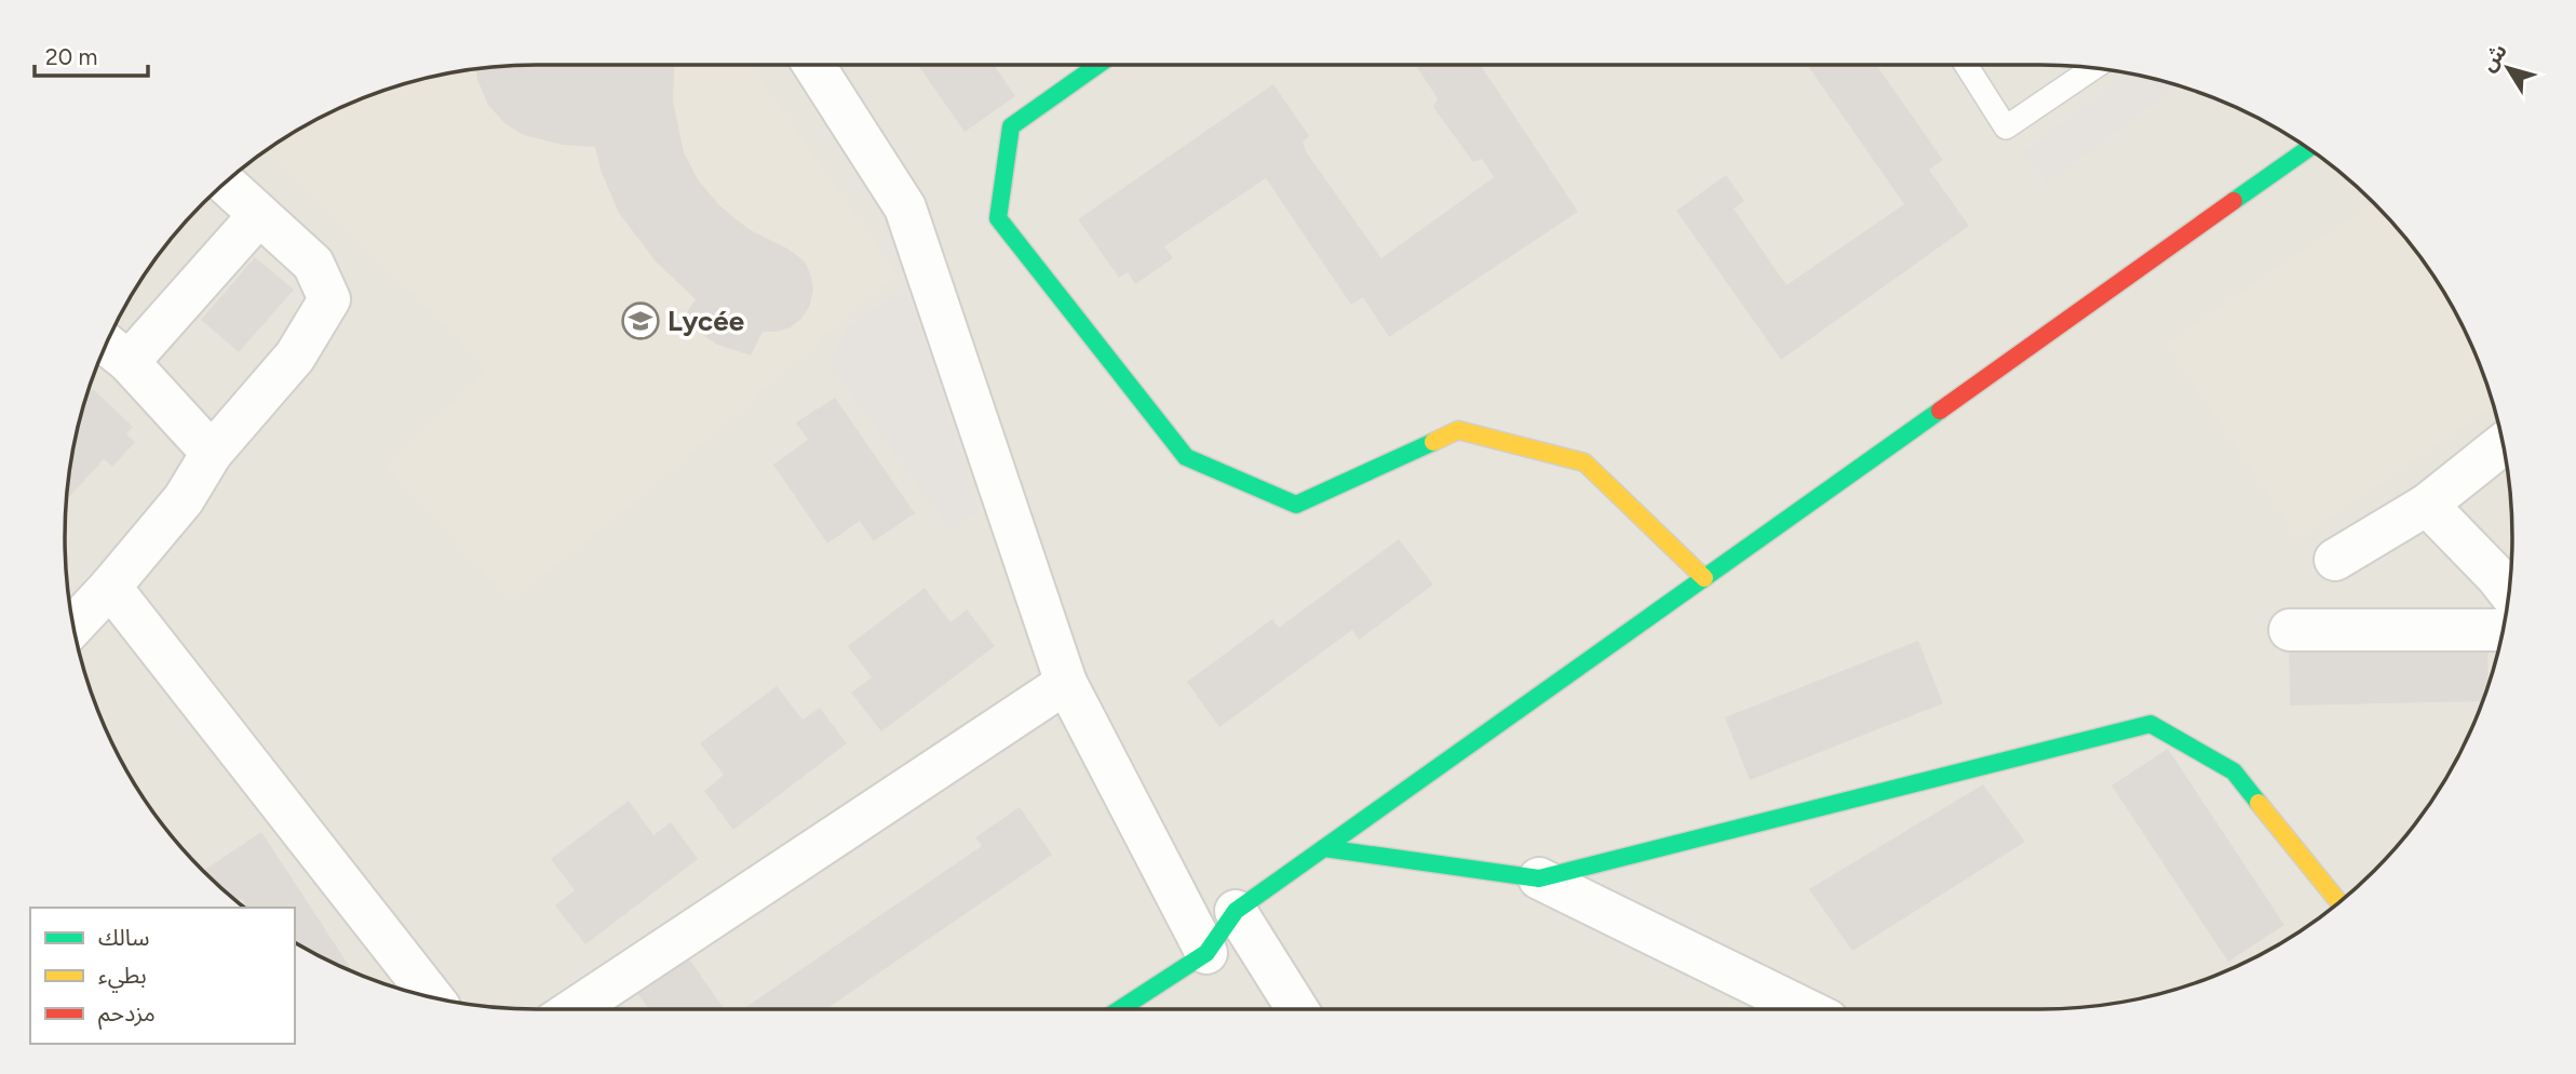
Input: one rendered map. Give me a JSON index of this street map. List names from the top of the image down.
{
  "places": {
    "school or university": ["Lycée"]
  },
  "legend": ["سالك", "بطيء", "مزدحم"],
  "scale_bar": "20 m",
  "north": "top left"
}
